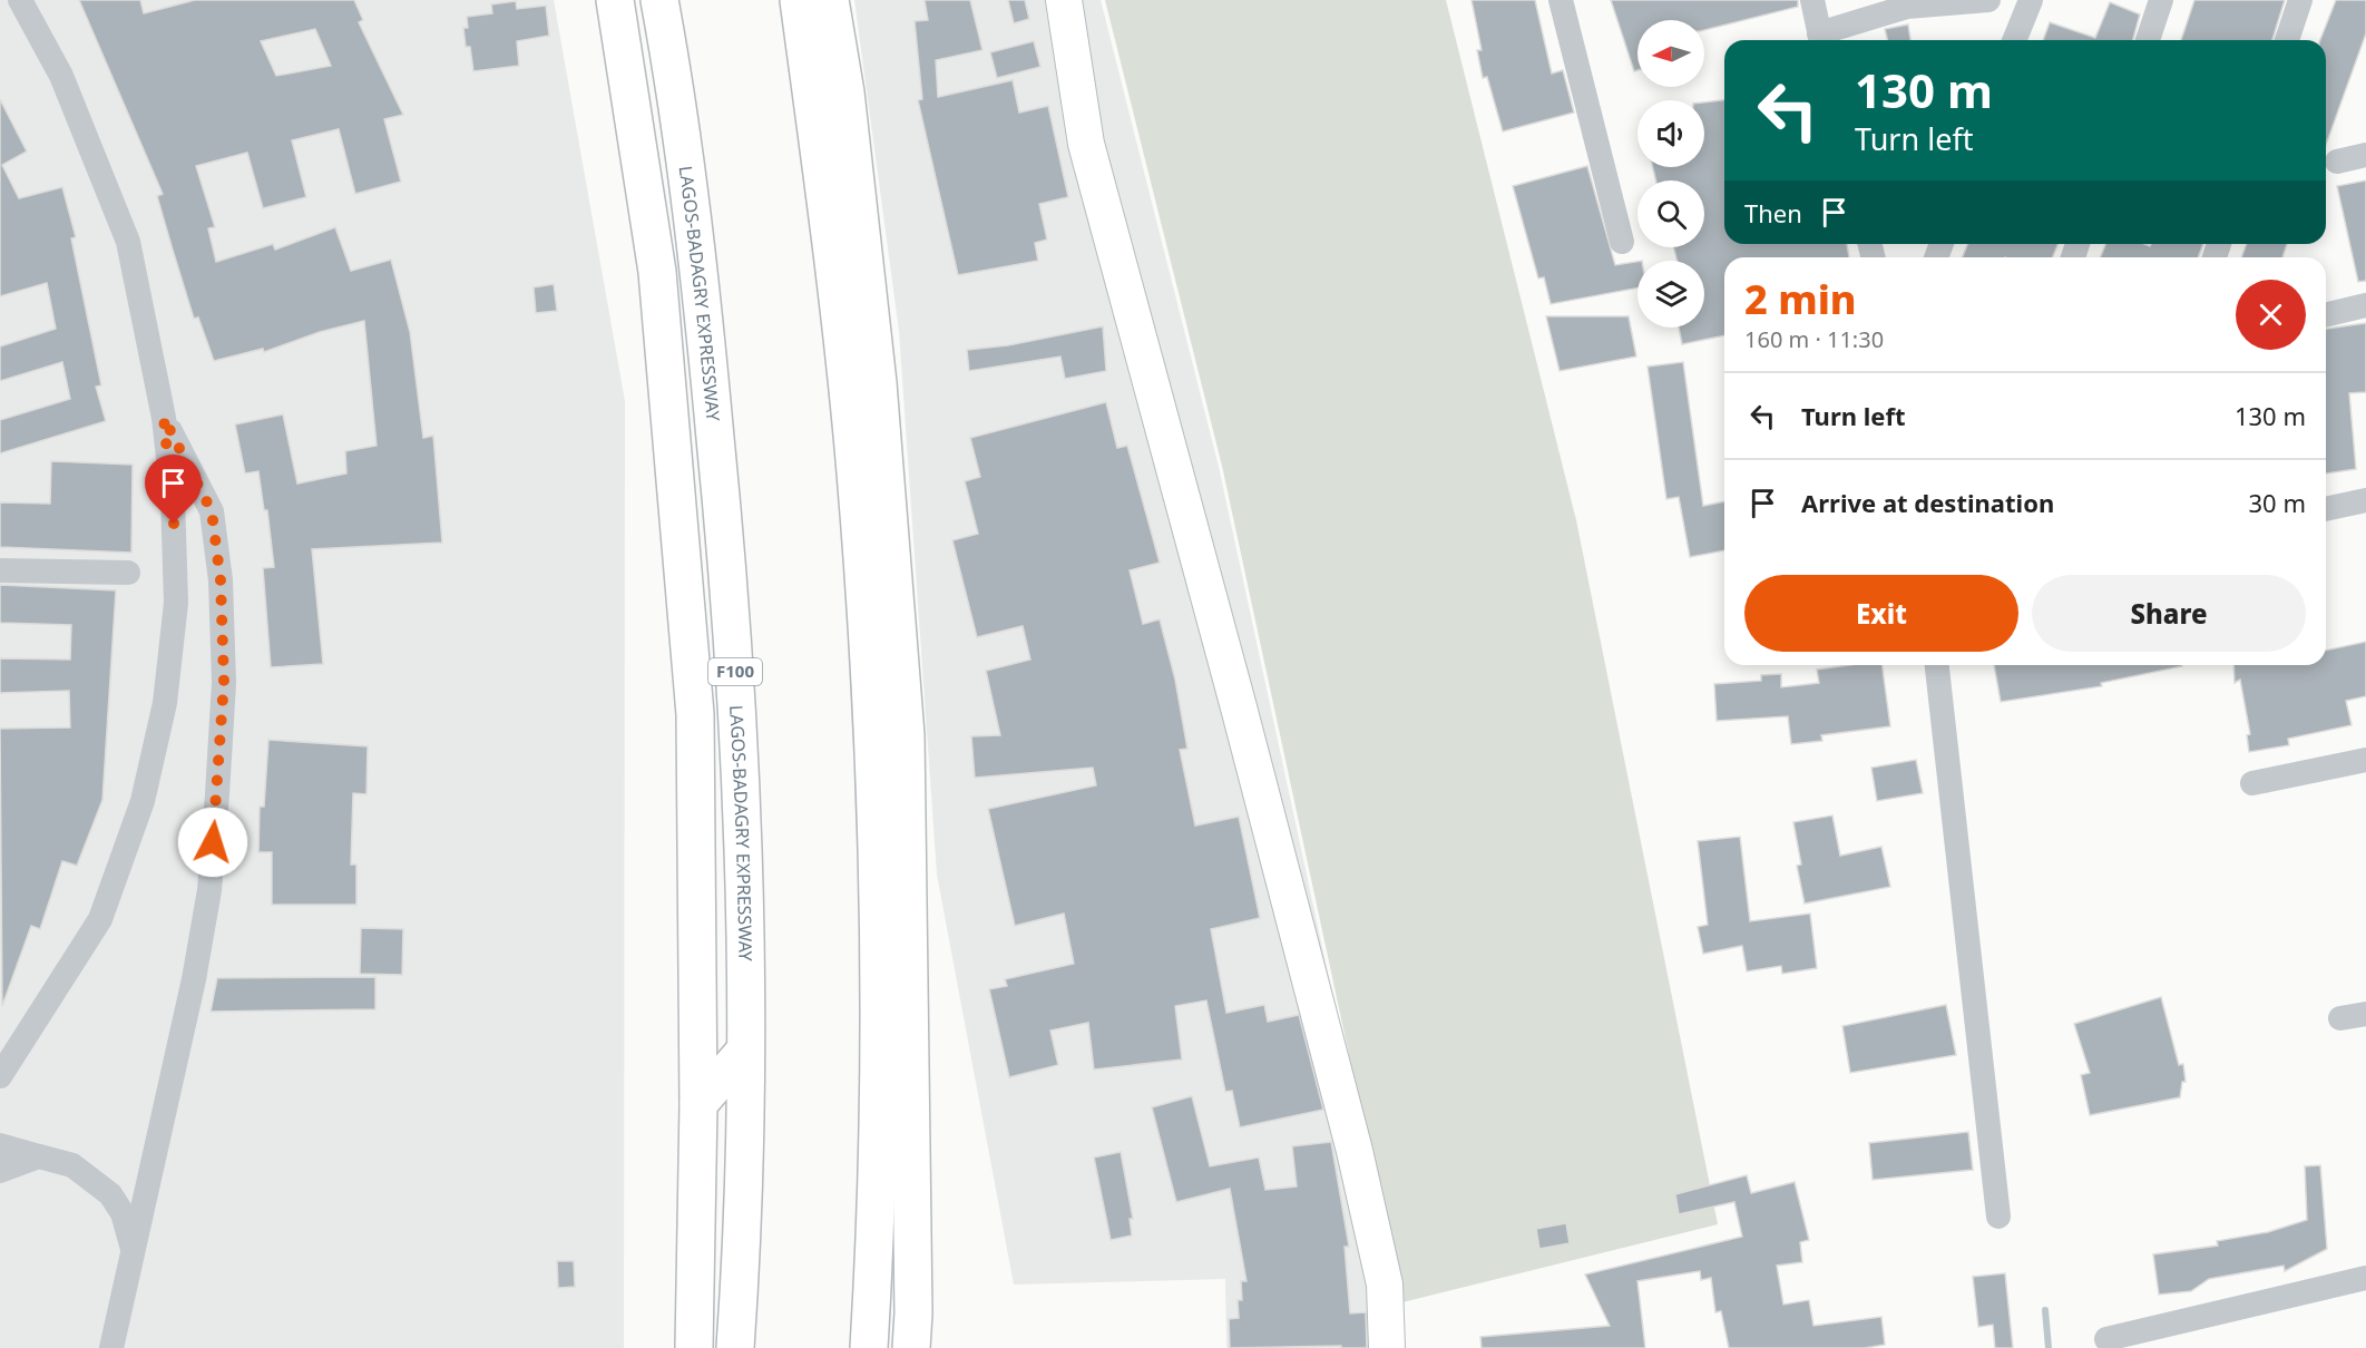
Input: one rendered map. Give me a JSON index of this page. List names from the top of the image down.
{
  "streets": {
    "main road": ["LAGOS-BADAGRY EXPRESSWAY", "F100"]
  },
  "north": "left",
  "page": {
    "turn": ["130 m", "Turn left"],
    "then": "Then",
    "heading": ["2 min", "160 m · 11:30"],
    "list": [
      {
        "name": "Turn left",
        "value": "130 m"
      },
      {
        "name": "Arrive at destination",
        "value": "30 m"
      }
    ],
    "buttons": ["Exit", "Share"]
  }
}
